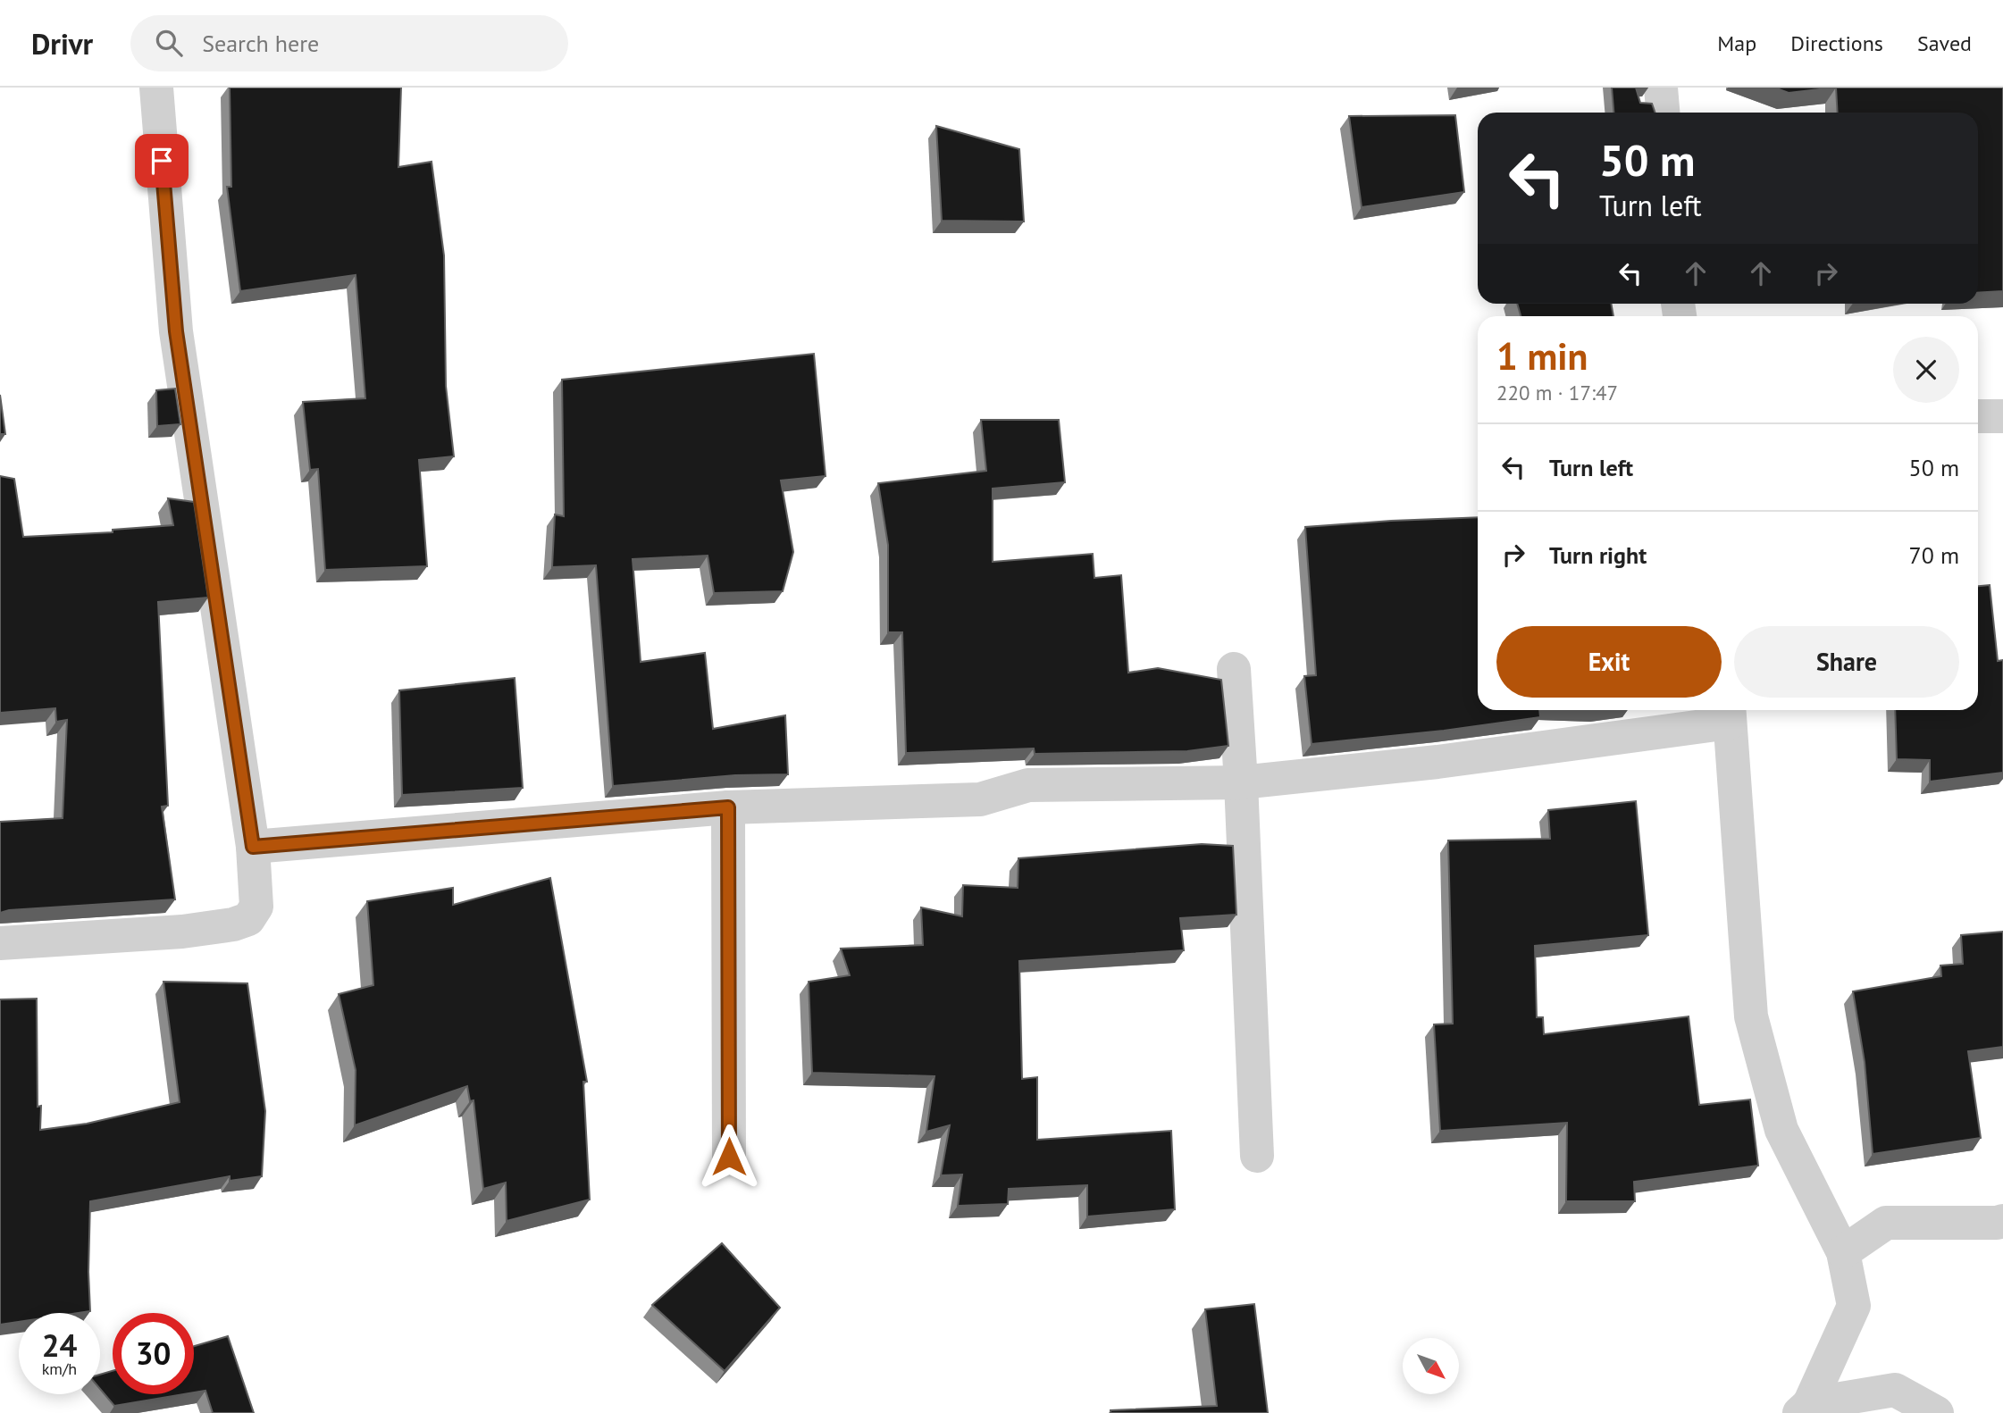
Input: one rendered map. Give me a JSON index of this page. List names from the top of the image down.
{
  "north": "bottom right",
  "page": {
    "header": "Drivr",
    "search": "Search here",
    "nav": ["Map", "Directions", "Saved"],
    "turn": ["50 m", "Turn left"],
    "heading": ["1 min", "220 m · 17:47"],
    "list": [
      {
        "name": "Turn left",
        "value": "50 m"
      },
      {
        "name": "Turn right",
        "value": "70 m"
      }
    ],
    "buttons": ["Exit", "Share"],
    "speed": "24 km/h",
    "limit": "30"
  }
}
